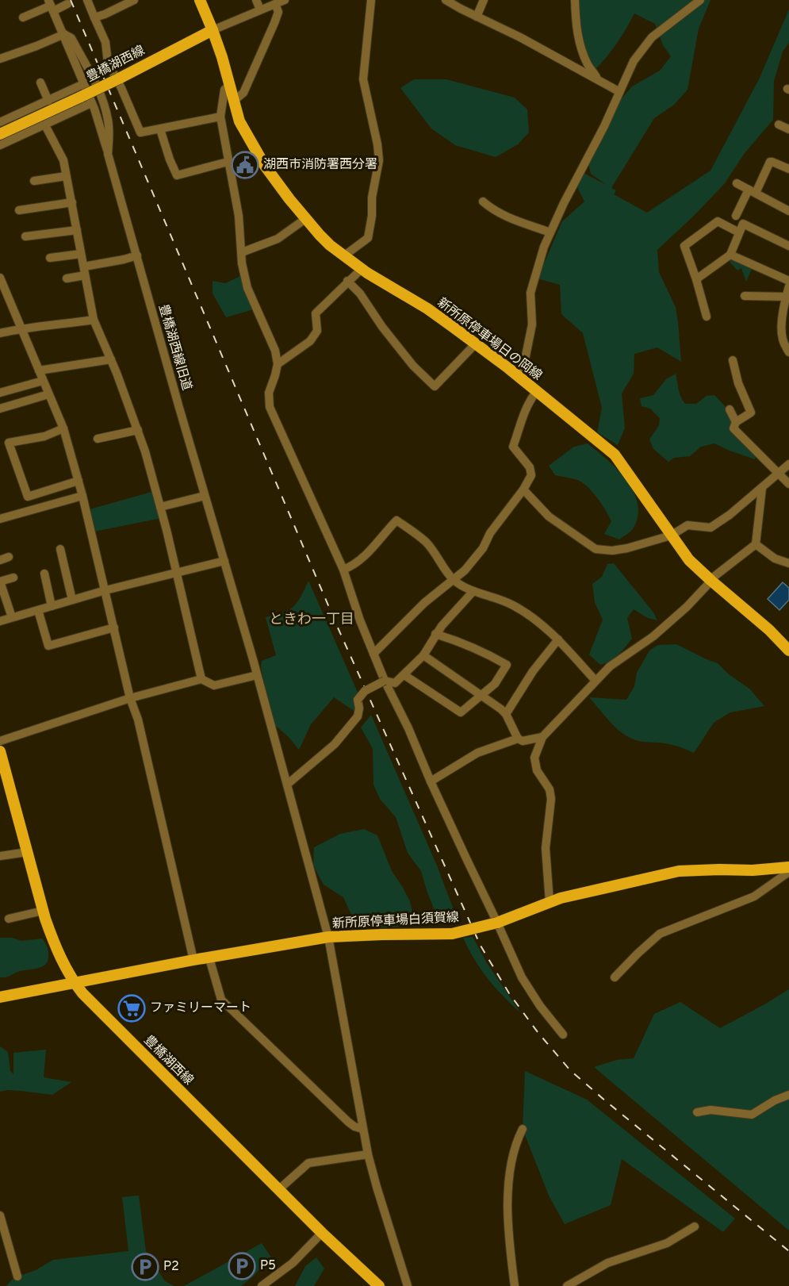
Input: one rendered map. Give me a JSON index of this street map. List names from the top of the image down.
{
  "streets": {
    "main road": ["豊橋湖西線", "新所原停車場日の岡線", "新所原停車場白須賀線"],
    "street": ["豊橋湖西線旧道"]
  },
  "crossings": [
    ["豊橋湖西線", "新所原停車場日の岡線"],
    ["豊橋湖西線", "新所原停車場白須賀線"],
    ["豊橋湖西線旧道", "新所原停車場白須賀線"]
  ],
  "districts": ["ときわ一丁目"],
  "places": {
    "public building": ["湖西市消防署西分署"],
    "supermarket": ["ファミリーマート"],
    "parking": ["P5", "P2"]
  }
}
